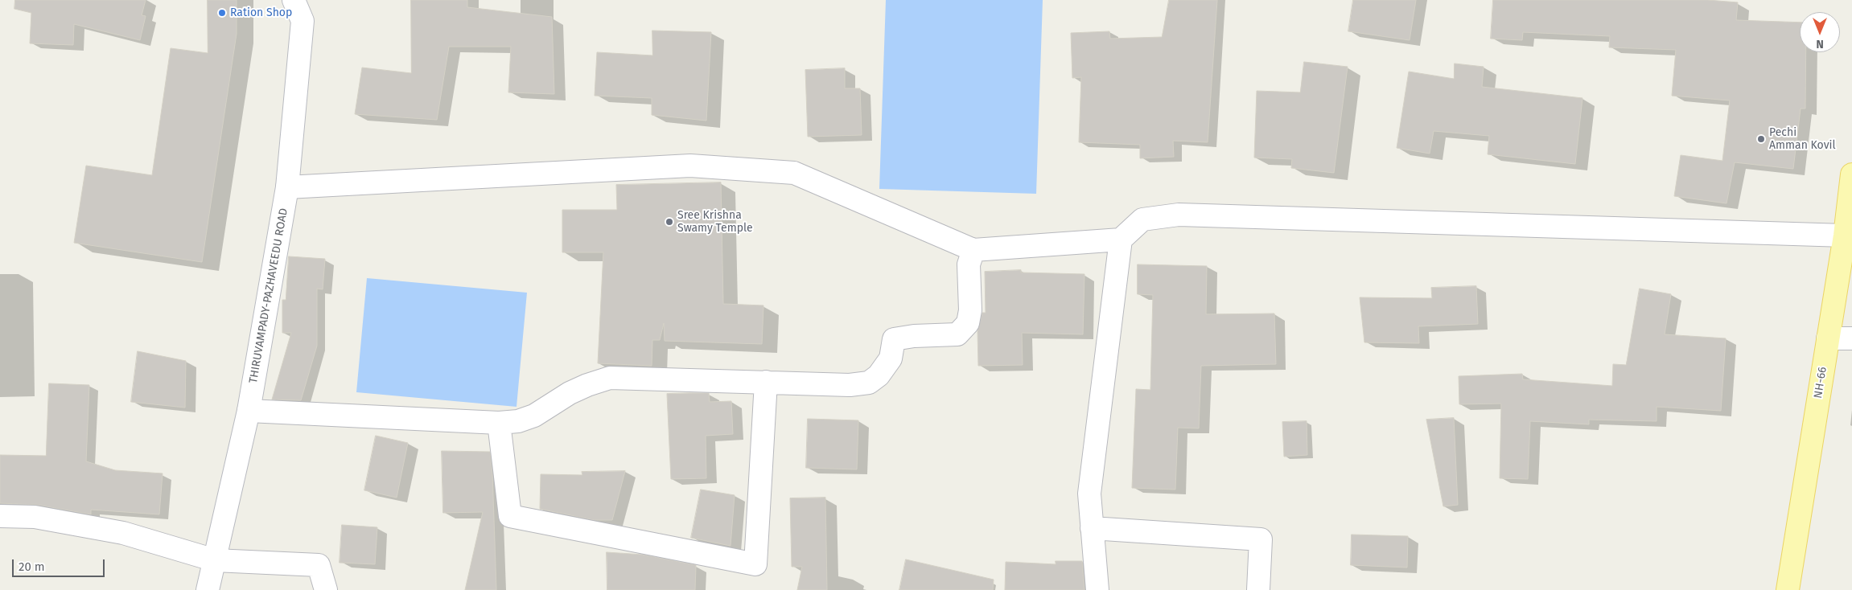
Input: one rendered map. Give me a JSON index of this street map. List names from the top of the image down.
{
  "streets": {
    "main road": ["NH-66"],
    "street": ["THIRUVAMPADY-PAZHAVEEDU ROAD"]
  },
  "places": ["Ration Shop", "Pechi Amman Kovil", "Sree Krishna Swamy Temple"],
  "scale_bar": "20 m",
  "north": "bottom"
}
